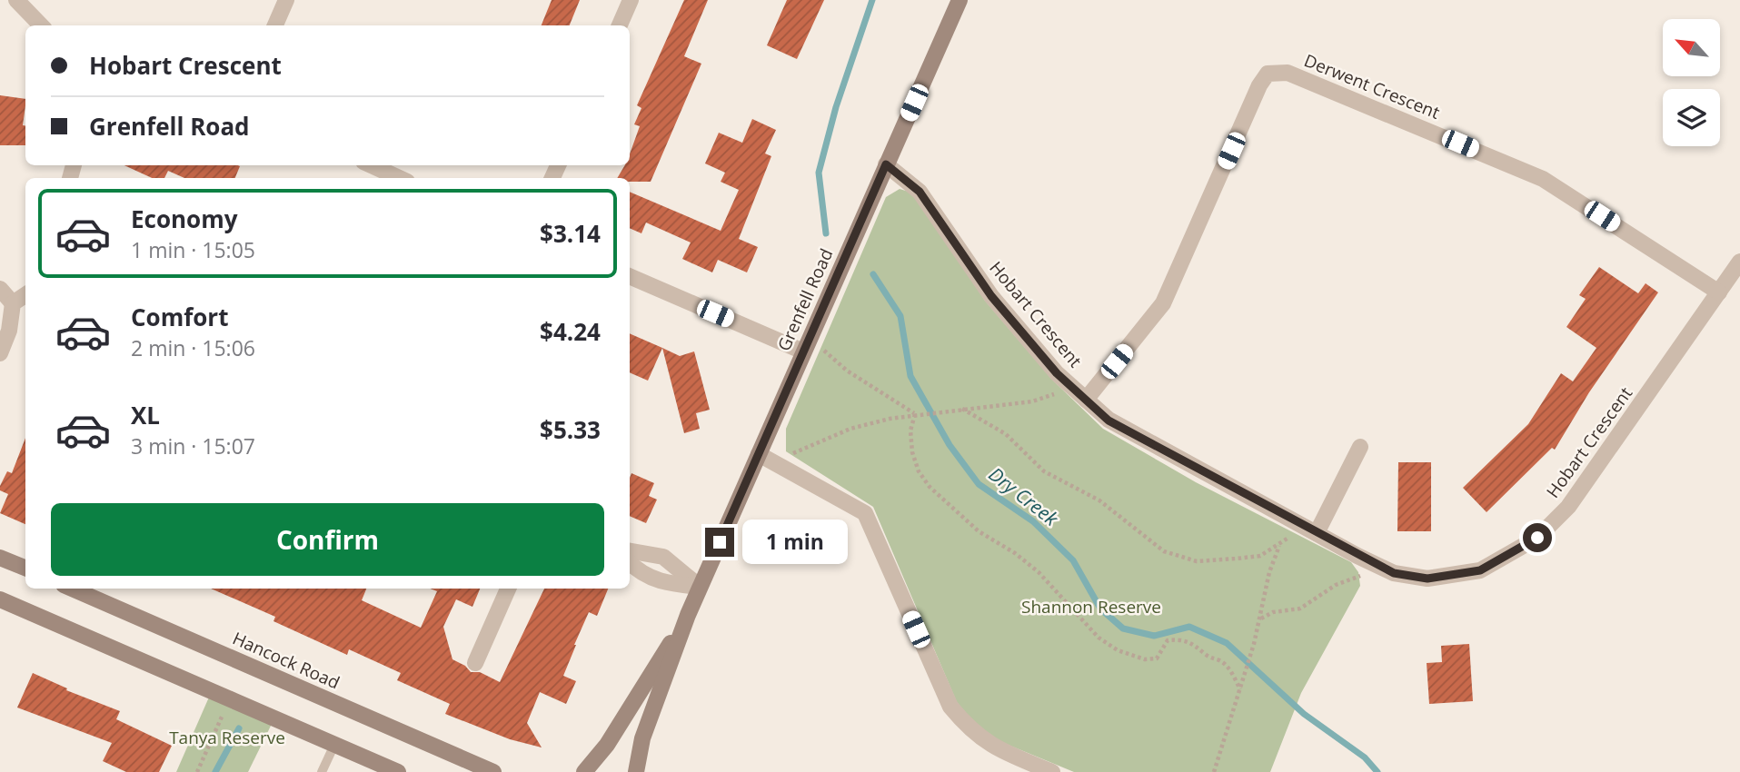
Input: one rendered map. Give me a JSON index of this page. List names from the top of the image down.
{
  "streets": {
    "main road": ["Grenfell Road", "Hancock Road"],
    "street": ["Derwent Crescent", "Hobart Crescent"]
  },
  "crossings": [
    ["Derwent Crescent", "Hobart Crescent"],
    ["Grenfell Road", "Hobart Crescent"]
  ],
  "water": ["Dry Creek"],
  "parks": ["Shannon Reserve", "Tanya Reserve"],
  "north": "top left",
  "page": {
    "banner": ["Hobart Crescent", "Grenfell Road"],
    "list": [
      {
        "name": "Economy",
        "note": "1 min · 15:05",
        "value": "$3.14"
      },
      {
        "name": "Comfort",
        "note": "2 min · 15:06",
        "value": "$4.24"
      },
      {
        "name": "XL",
        "note": "3 min · 15:07",
        "value": "$5.33"
      }
    ],
    "buttons": "Confirm",
    "bubble": "1 min"
  }
}
